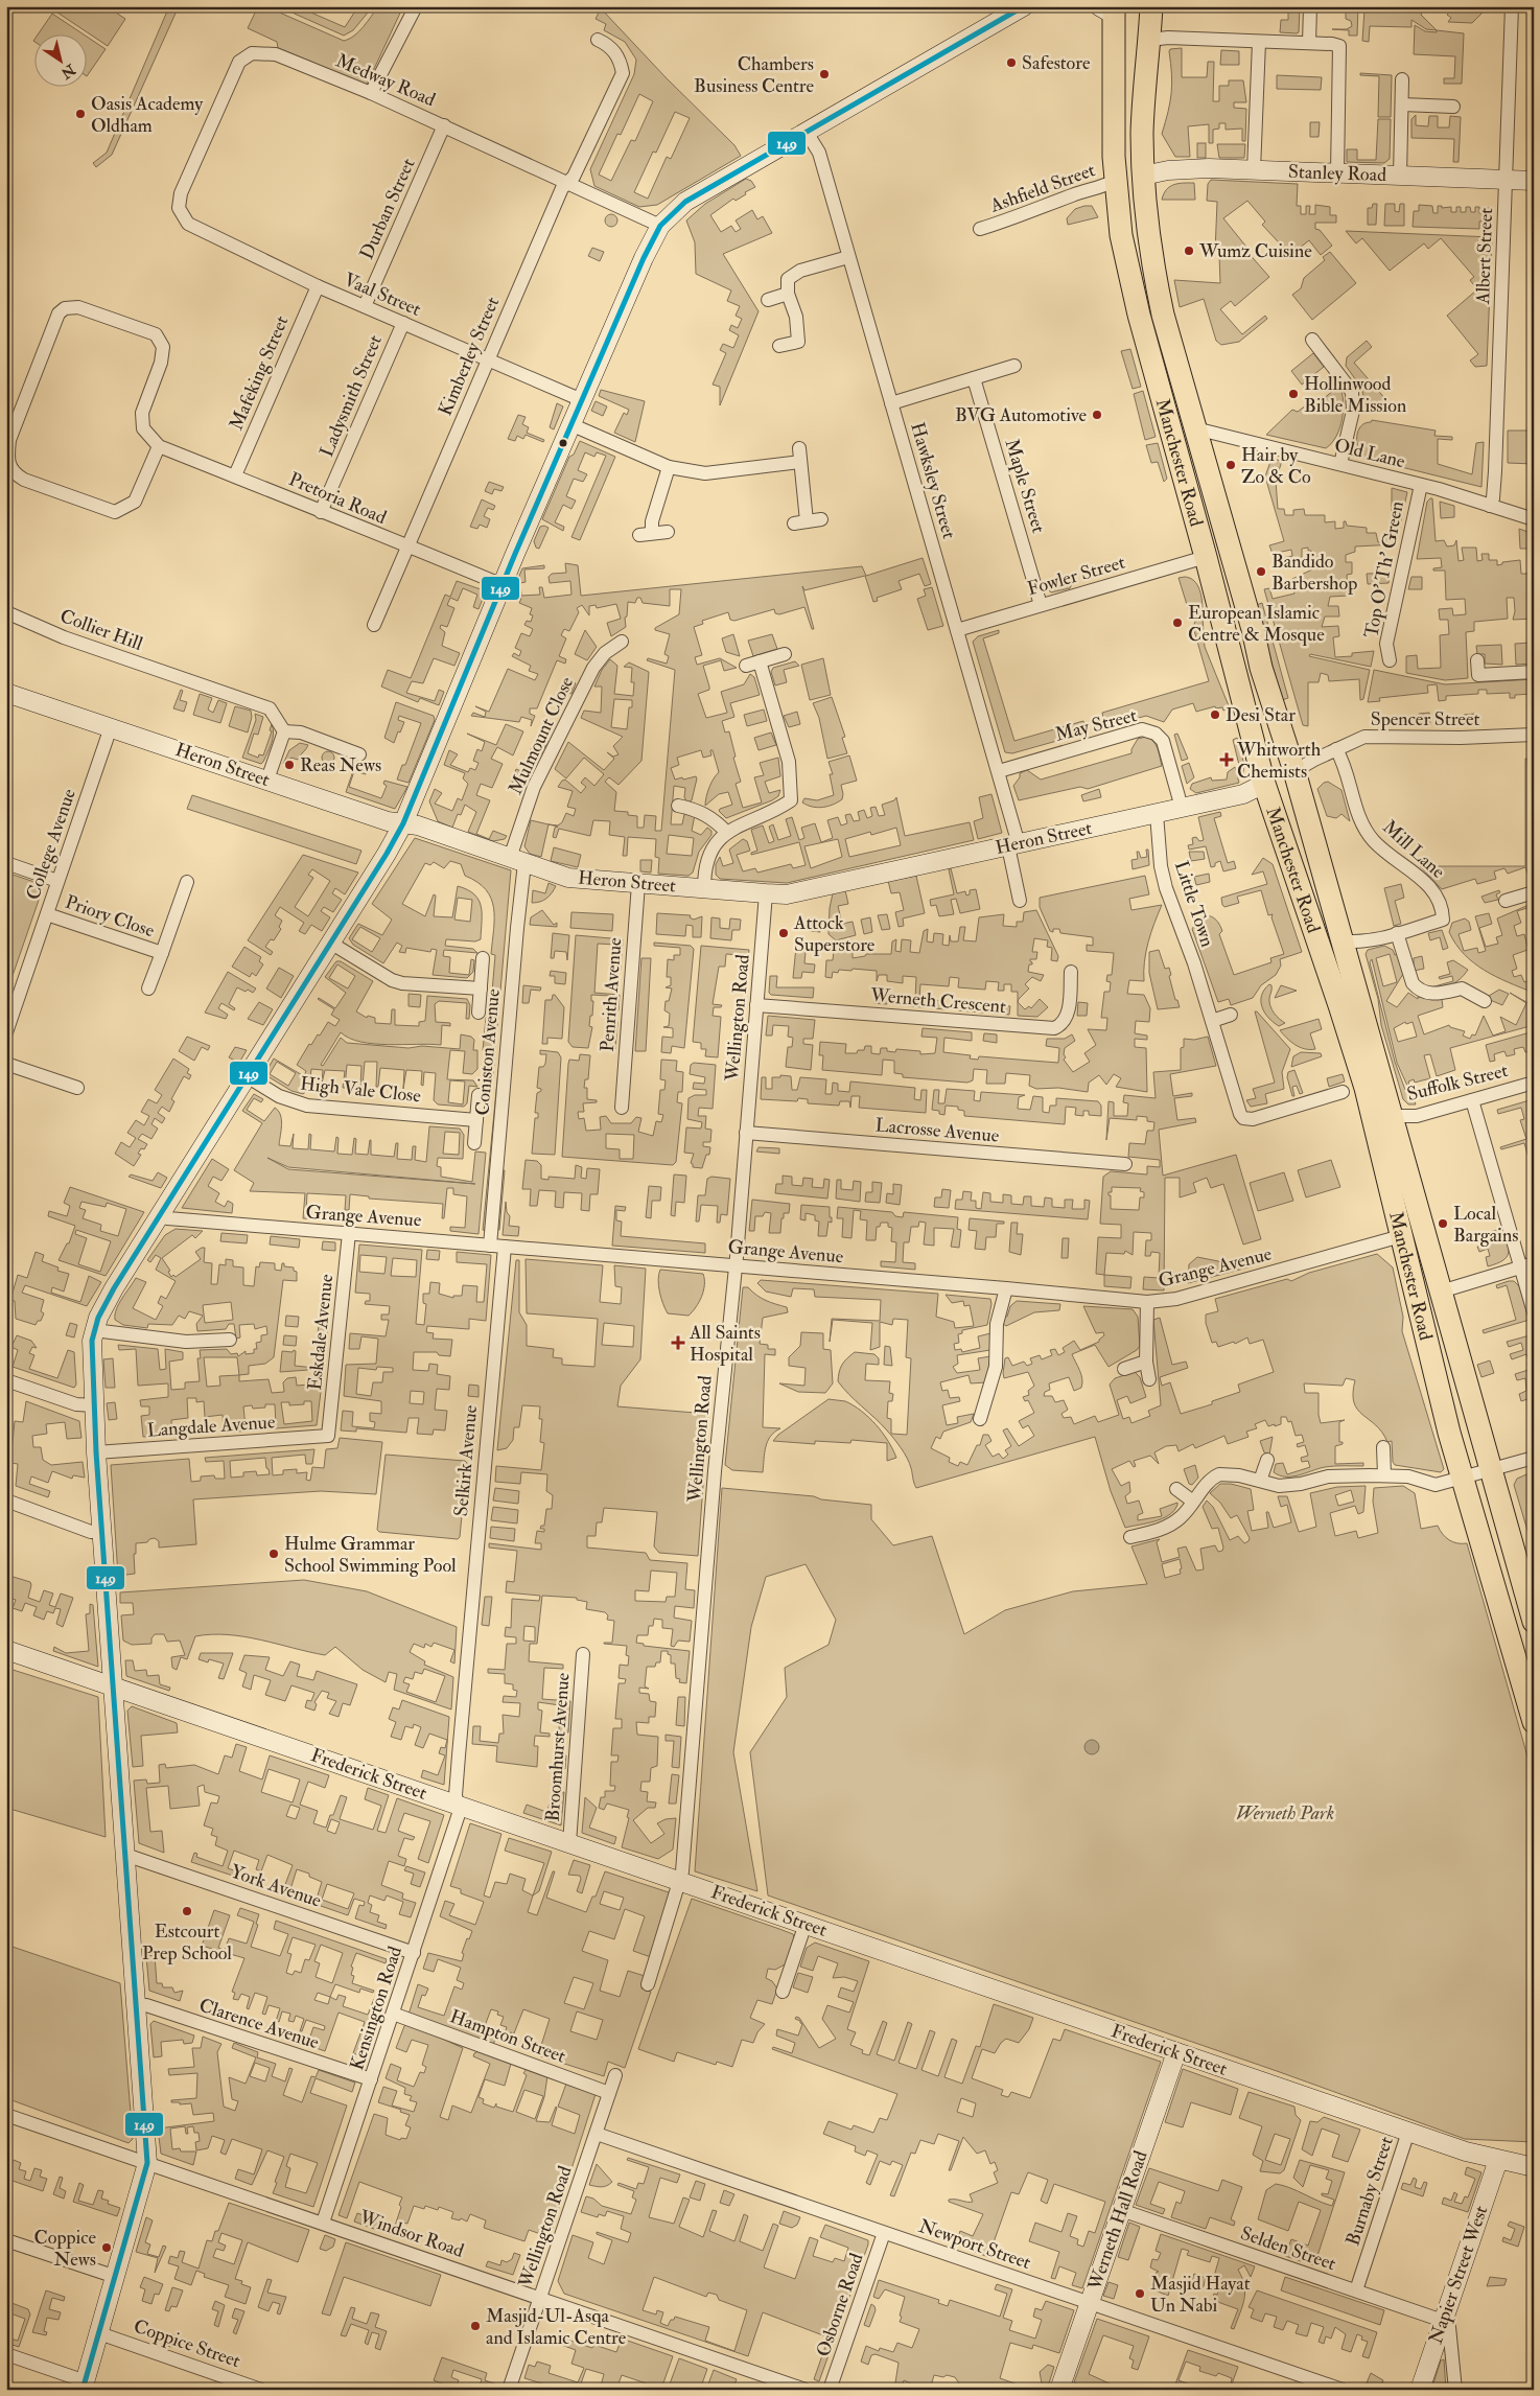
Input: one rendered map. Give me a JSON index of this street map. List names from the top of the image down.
{
  "streets": {
    "highway": ["Manchester Road"],
    "street": [
      "Medway Road",
      "Stanley Road",
      "Ashfield Street",
      "Durban Street",
      "Albert Street",
      "Vaal Street",
      "Kimberley Street",
      "Mafeking Street",
      "Ladysmith Street",
      "Old Lane",
      "Hawksley Street",
      "Maple Street",
      "Pretoria Road",
      "Top O' Th' Green",
      "Fowler Street",
      "Collier Hill",
      "Spencer Street",
      "May Street",
      "Mulmount Close",
      "Heron Street",
      "College Avenue",
      "Mill Lane",
      "Little Town",
      "Priory Close",
      "Penrith Avenue",
      "Werneth Crescent",
      "Wellington Road",
      "Coniston Avenue",
      "Suffolk Street",
      "High Vale Close",
      "Lacrosse Avenue",
      "Grange Avenue",
      "Eskdale Avenue",
      "Langdale Avenue",
      "Selkirk Avenue",
      "Broomhurst Avenue",
      "Frederick Street",
      "York Avenue",
      "Kensington Road",
      "Clarence Avenue",
      "Hampton Street",
      "Burnaby Street",
      "Werneth Hall Road",
      "Windsor Road",
      "Newport Street",
      "Selden Street",
      "Napier Street West",
      "Osborne Road",
      "Coppice Street"
    ]
  },
  "crossings": [
    ["Medway Road", "Durban Street"],
    ["Medway Road", "Vaal Street"],
    ["Medway Road", "Kimberley Street"],
    ["Stanley Road", "Ashfield Street"],
    ["Stanley Road", "Albert Street"],
    ["Stanley Road", "Manchester Road"],
    ["Ashfield Street", "Manchester Road"],
    ["Durban Street", "Vaal Street"],
    ["Albert Street", "Old Lane"],
    ["Vaal Street", "Kimberley Street"],
    ["Vaal Street", "Mafeking Street"],
    ["Vaal Street", "Ladysmith Street"],
    ["Kimberley Street", "Pretoria Road"],
    ["Mafeking Street", "Pretoria Road"],
    ["Ladysmith Street", "Pretoria Road"],
    ["Old Lane", "Manchester Road"],
    ["Old Lane", "Top O' Th' Green"],
    ["Manchester Road", "Fowler Street"],
    ["Manchester Road", "Spencer Street"],
    ["Manchester Road", "Heron Street"],
    ["Manchester Road", "Suffolk Street"],
    ["Manchester Road", "Grange Avenue"],
    ["Hawksley Street", "Fowler Street"],
    ["Hawksley Street", "May Street"],
    ["Hawksley Street", "Heron Street"],
    ["Maple Street", "Fowler Street"],
    ["Spencer Street", "Mill Lane"],
    ["May Street", "Heron Street"],
    ["Mulmount Close", "Heron Street"],
    ["Mulmount Close", "Coniston Avenue"],
    ["Heron Street", "College Avenue"],
    ["Heron Street", "Little Town"],
    ["Heron Street", "Penrith Avenue"],
    ["Heron Street", "Wellington Road"],
    ["Heron Street", "Coniston Avenue"],
    ["College Avenue", "Priory Close"],
    ["Werneth Crescent", "Wellington Road"],
    ["Wellington Road", "Lacrosse Avenue"],
    ["Wellington Road", "Grange Avenue"],
    ["Wellington Road", "Frederick Street"],
    ["Wellington Road", "Hampton Street"],
    ["Wellington Road", "Windsor Road"],
    ["Wellington Road", "Newport Street"],
    ["Coniston Avenue", "Grange Avenue"],
    ["Grange Avenue", "Eskdale Avenue"],
    ["Grange Avenue", "Selkirk Avenue"],
    ["Eskdale Avenue", "Langdale Avenue"],
    ["Selkirk Avenue", "Frederick Street"],
    ["Selkirk Avenue", "Kensington Road"],
    ["Broomhurst Avenue", "Frederick Street"],
    ["Frederick Street", "Kensington Road"],
    ["Frederick Street", "Burnaby Street"],
    ["Frederick Street", "Werneth Hall Road"],
    ["Frederick Street", "Napier Street West"],
    ["York Avenue", "Kensington Road"],
    ["Kensington Road", "Clarence Avenue"],
    ["Kensington Road", "Hampton Street"],
    ["Kensington Road", "Windsor Road"],
    ["Burnaby Street", "Selden Street"],
    ["Werneth Hall Road", "Newport Street"],
    ["Werneth Hall Road", "Selden Street"],
    ["Newport Street", "Osborne Road"],
    ["Selden Street", "Napier Street West"]
  ],
  "parks": ["Werneth Park"],
  "places": {
    "other": [
      "Safestore",
      "Chambers Business Centre",
      "Oasis Academy Oldham",
      "Wumz Cuisine",
      "Hollinwood Bible Mission",
      "BVG Automotive",
      "Hair by Zo & Co",
      "Bandido Barbershop",
      "European Islamic Centre & Mosque",
      "Desi Star",
      "Reas News",
      "Attock Superstore",
      "Local Bargains",
      "Hulme Grammar School Swimming Pool",
      "Estcourt Prep School",
      "Coppice News",
      "Masjid Hayat Un Nabi",
      "Masjid-Ul-Asqa and Islamic Centre"
    ],
    "health": ["Whitworth Chemists", "All Saints Hospital"]
  },
  "lines": ["transit line 149"],
  "north": "bottom right"
}
